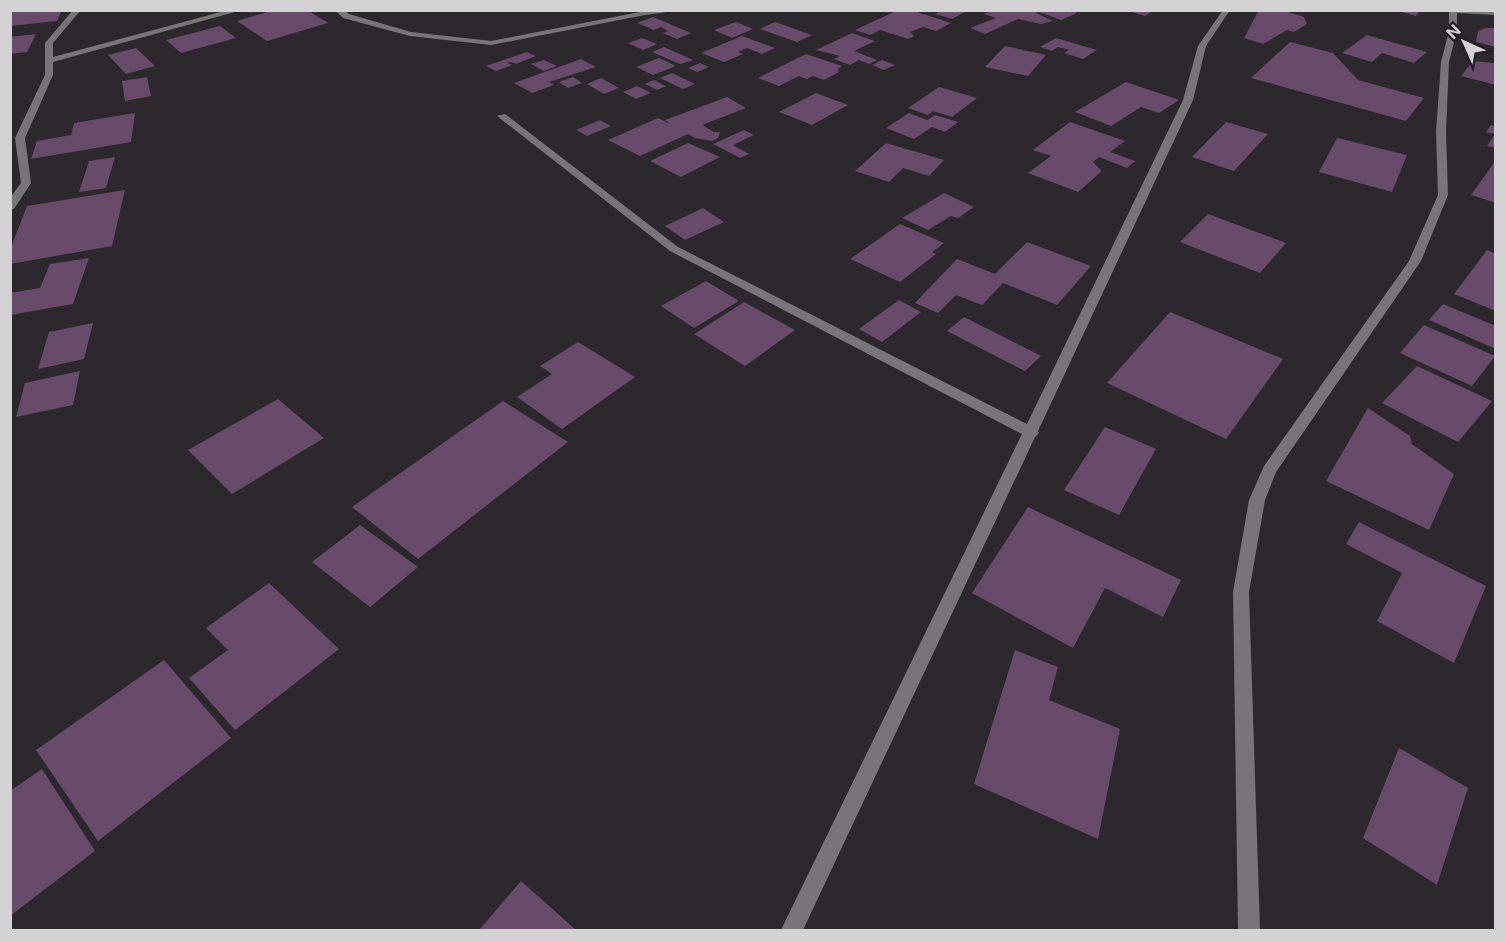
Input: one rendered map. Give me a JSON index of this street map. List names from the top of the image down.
{
  "north": "top left"
}
